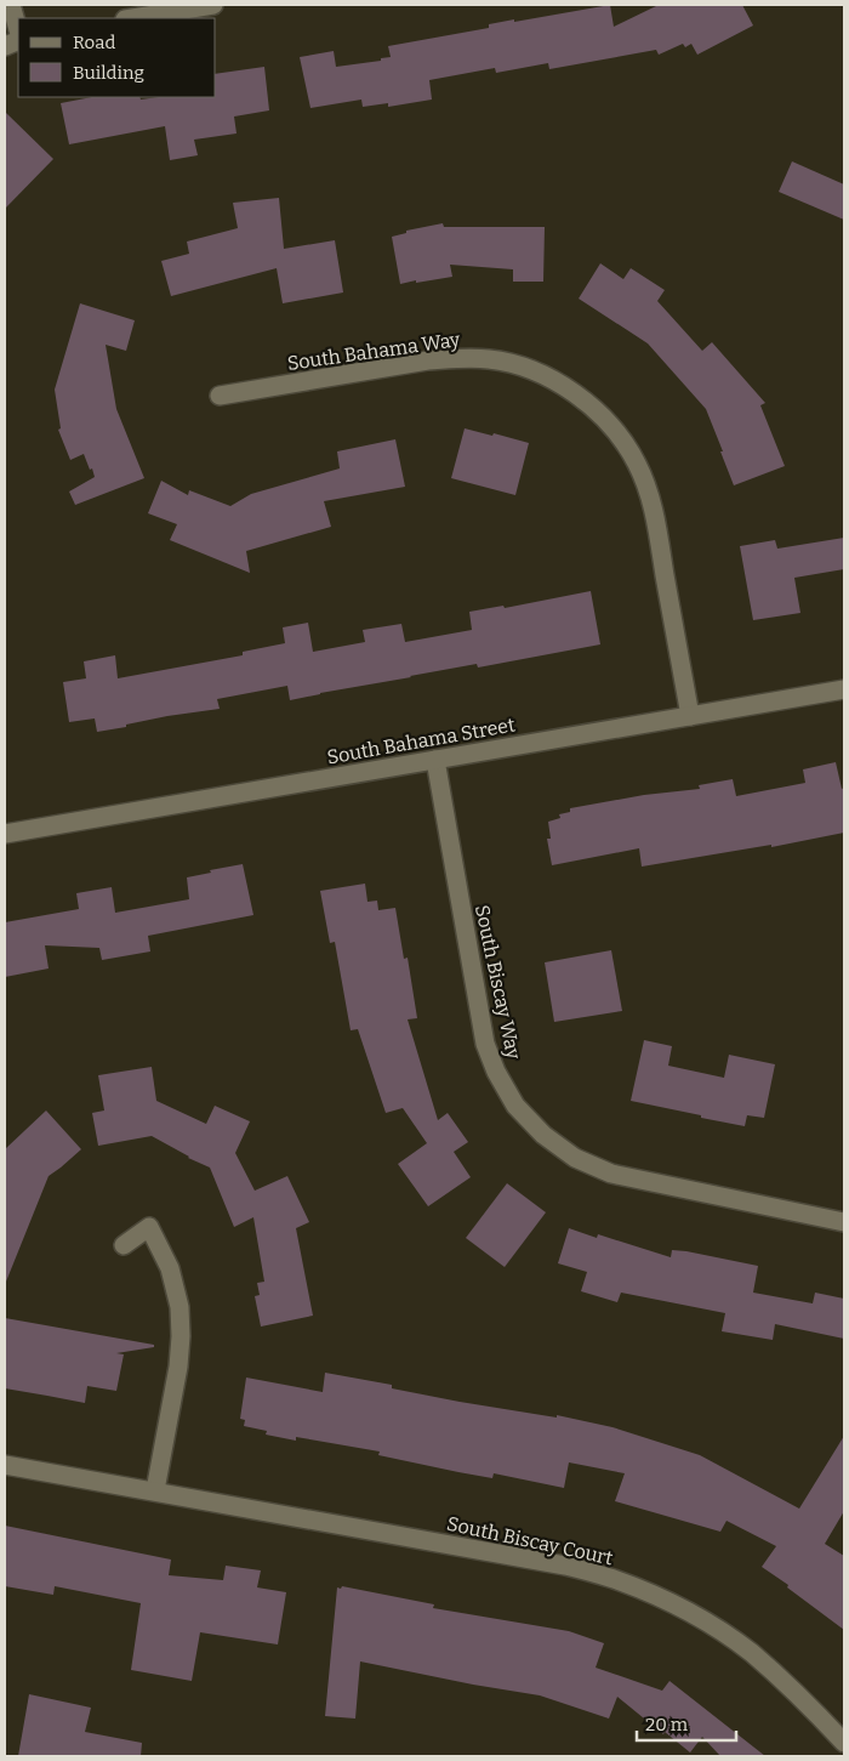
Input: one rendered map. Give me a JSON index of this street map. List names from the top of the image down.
{
  "streets": {
    "street": [
      "South Bahama Way",
      "South Bahama Street",
      "South Biscay Way",
      "South Biscay Court"
    ]
  },
  "crossings": [
    ["South Bahama Way", "South Bahama Street"],
    ["South Bahama Street", "South Biscay Way"]
  ],
  "legend": ["Road", "Building"],
  "scale_bar": "20 m"
}
